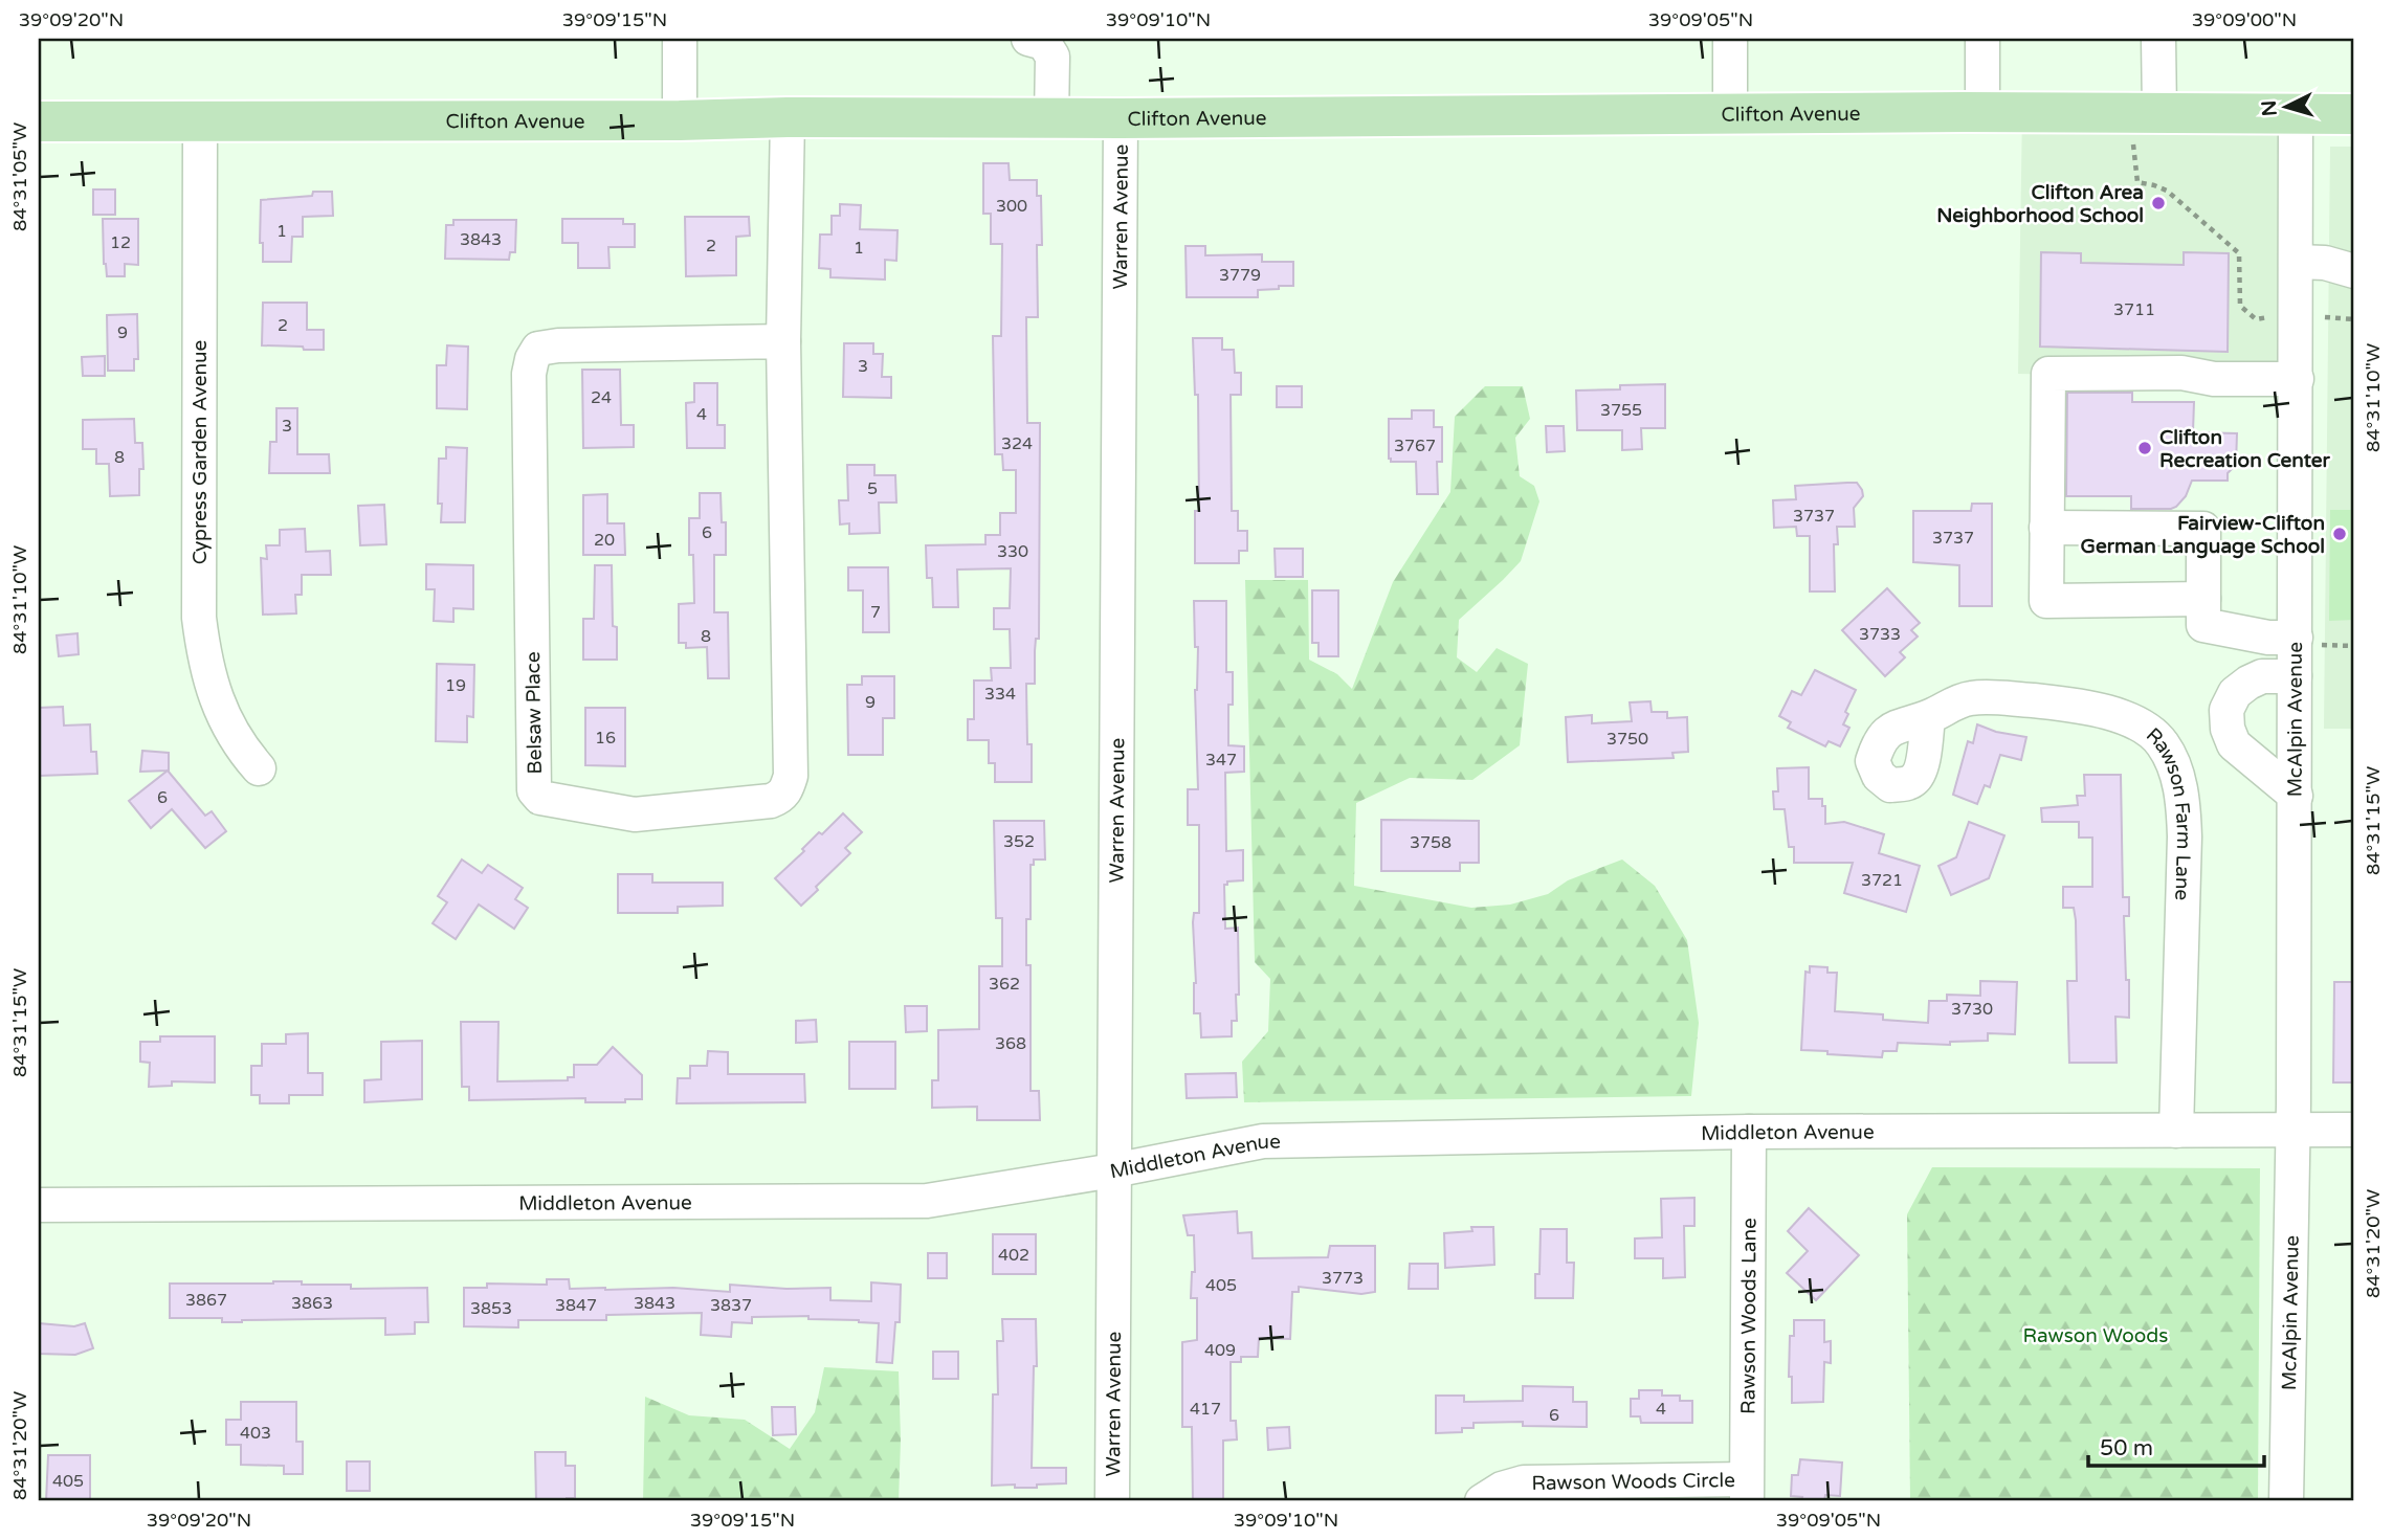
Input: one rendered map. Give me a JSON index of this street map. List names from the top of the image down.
{
  "streets": {
    "main road": ["Clifton Avenue"],
    "street": [
      "Warren Avenue",
      "Cypress Garden Avenue",
      "Belsaw Place",
      "McAlpin Avenue",
      "Rawson Farm Lane",
      "Middleton Avenue",
      "Rawson Woods Lane",
      "Rawson Woods Circle"
    ]
  },
  "crossings": [
    ["Clifton Avenue", "Warren Avenue"],
    ["Clifton Avenue", "Cypress Garden Avenue"],
    ["Clifton Avenue", "Belsaw Place"],
    ["Clifton Avenue", "McAlpin Avenue"],
    ["Warren Avenue", "Middleton Avenue"],
    ["McAlpin Avenue", "Middleton Avenue"],
    ["Rawson Farm Lane", "Middleton Avenue"],
    ["Middleton Avenue", "Rawson Woods Lane"],
    ["Rawson Woods Lane", "Rawson Woods Circle"]
  ],
  "parks": ["Rawson Woods"],
  "places": ["Clifton Area Neighborhood School", "Clifton Recreation Center", "Fairview-Clifton German Language School"],
  "house_numbers": [
    "300",
    "1",
    "3843",
    "12",
    "2",
    "1",
    "3779",
    "3711",
    "2",
    "9",
    "3",
    "24",
    "3755",
    "4",
    "3",
    "324",
    "3767",
    "8",
    "5",
    "3737",
    "6",
    "3737",
    "20",
    "330",
    "7",
    "3733",
    "8",
    "19",
    "334",
    "9",
    "16",
    "3750",
    "347",
    "6",
    "352",
    "3758",
    "3721",
    "362",
    "3730",
    "368",
    "402",
    "3773",
    "405",
    "3867",
    "3863",
    "3843",
    "3847",
    "3837",
    "3853",
    "409",
    "417",
    "4",
    "6",
    "403",
    "405"
  ],
  "scale_bar": "50 m",
  "north": "left",
  "coordinates": [
    "39°09'20\"N",
    "39°09'15\"N",
    "39°09'10\"N",
    "39°09'05\"N",
    "39°09'00\"N",
    "84°31'05\"W",
    "84°31'10\"W",
    "84°31'15\"W",
    "84°31'20\"W"
  ]
}
